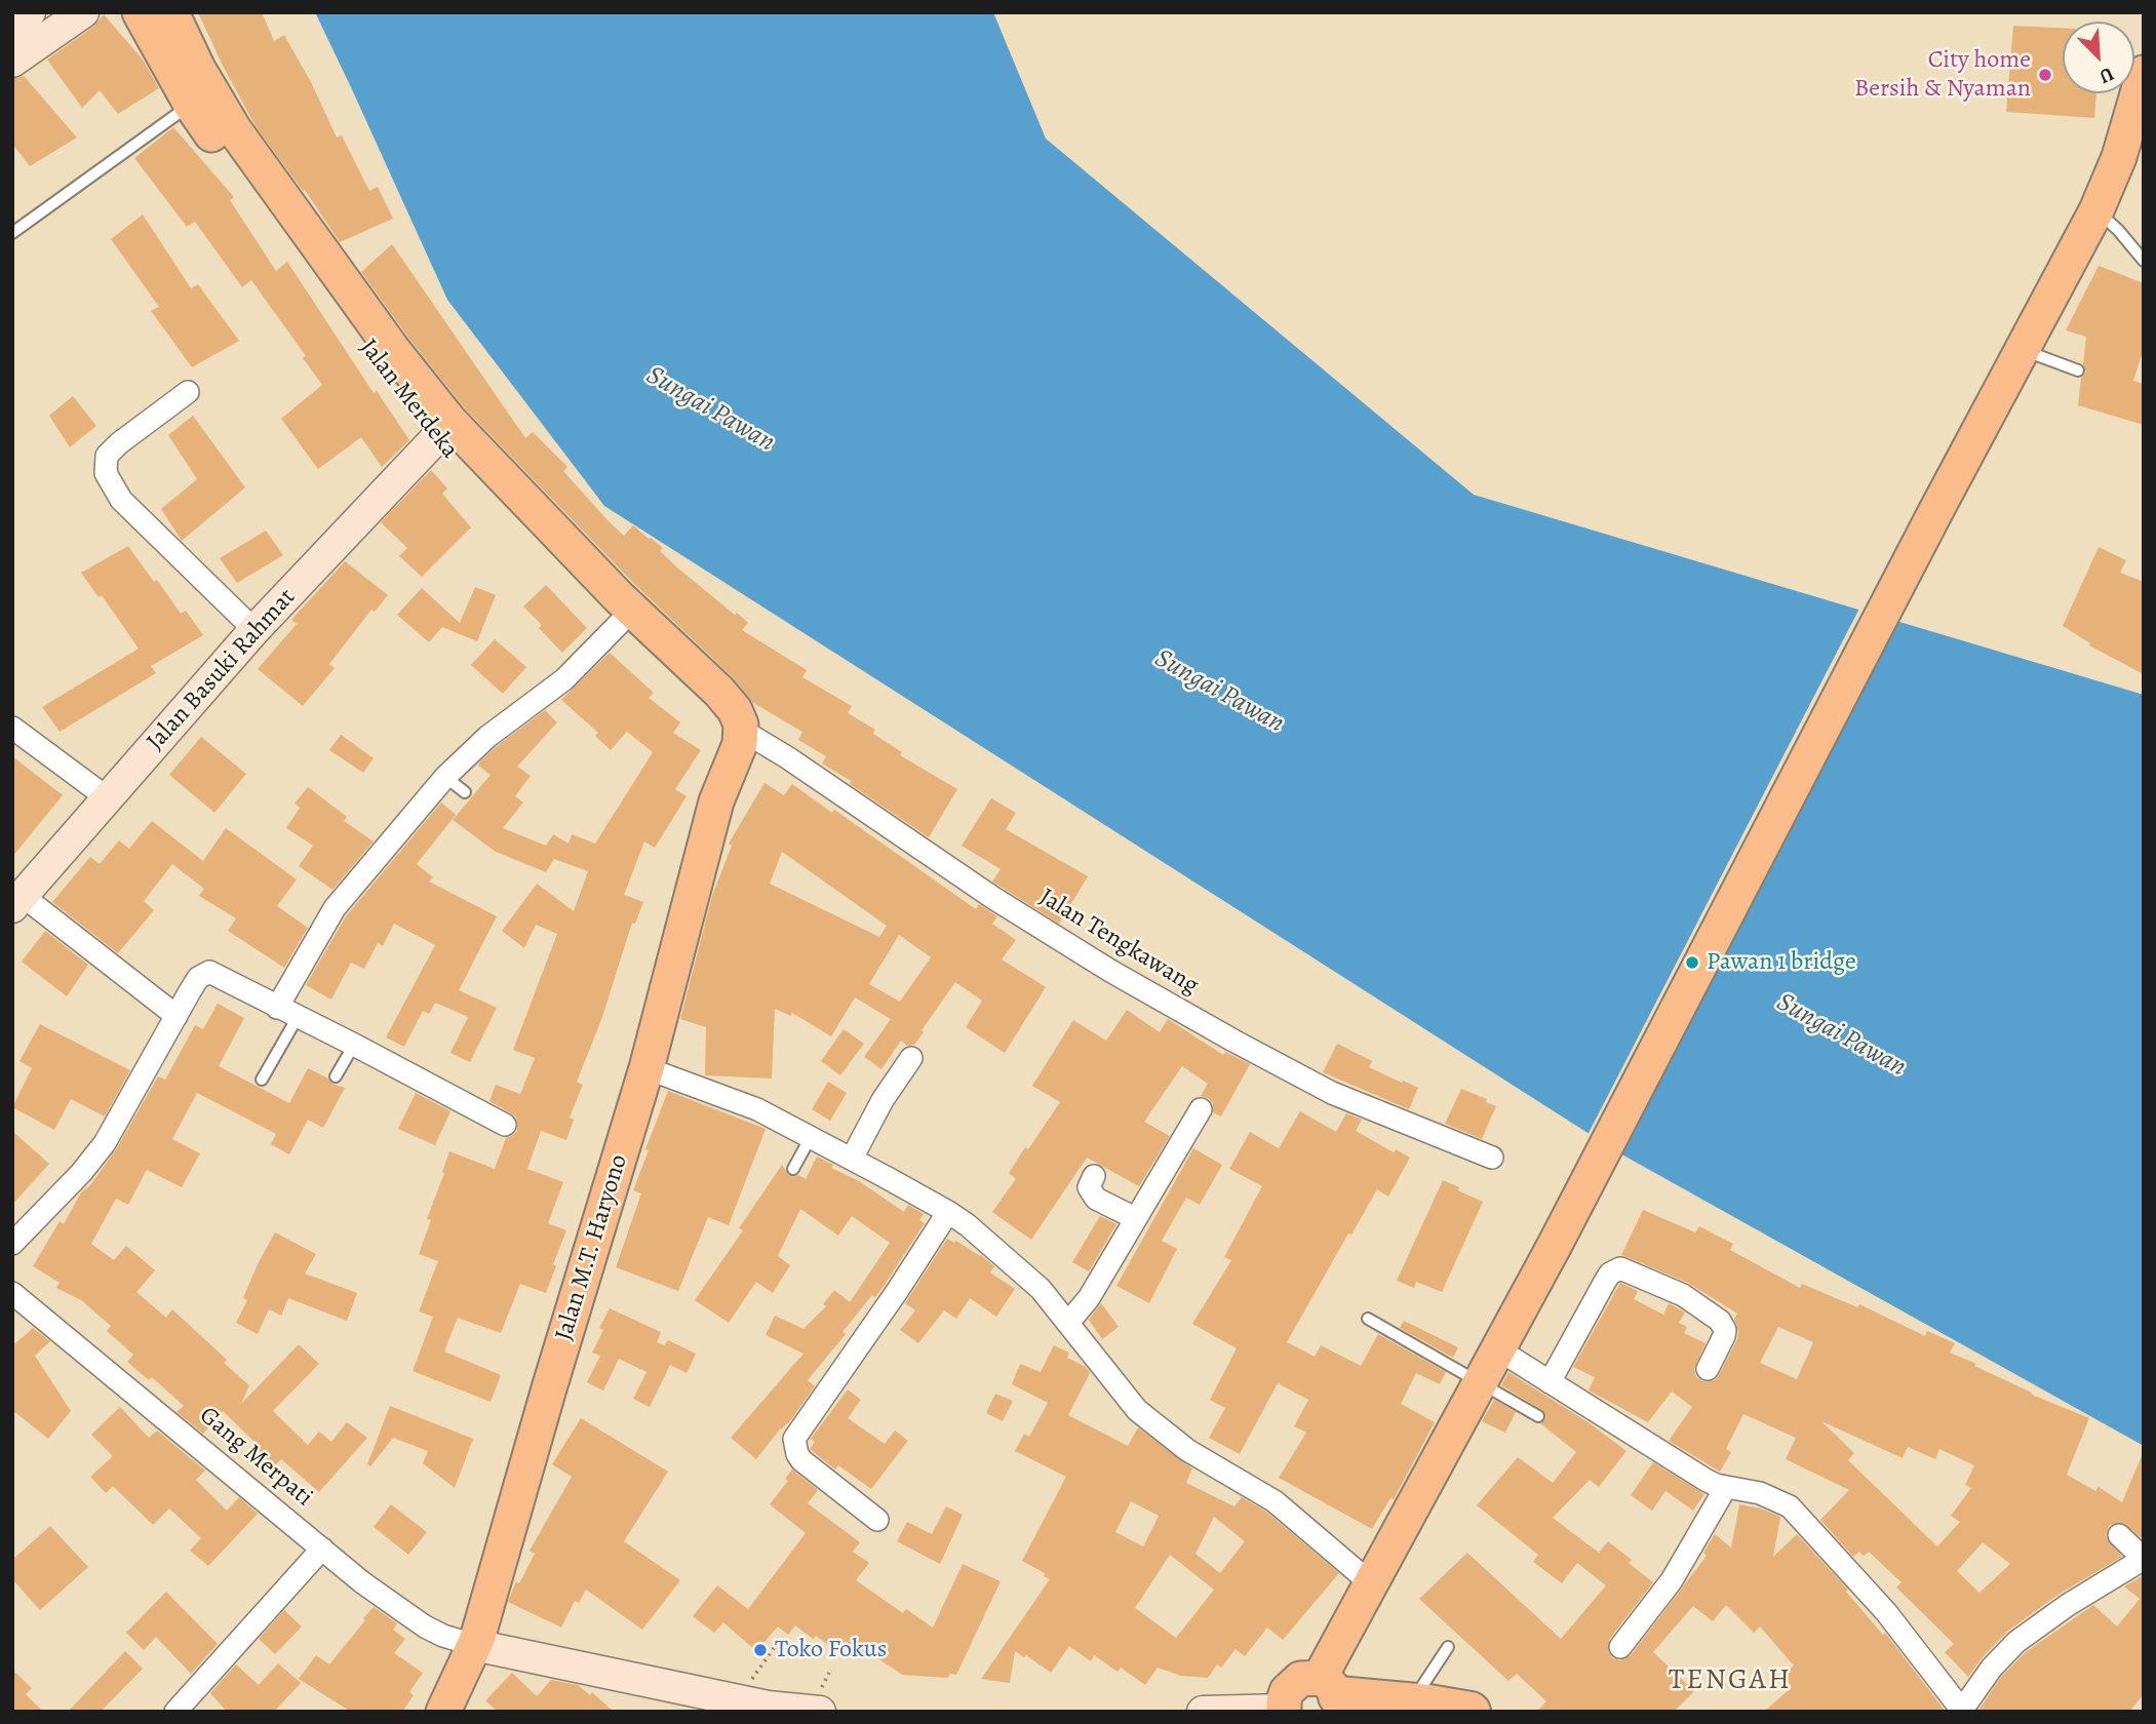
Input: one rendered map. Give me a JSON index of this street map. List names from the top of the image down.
{
  "streets": {
    "main road": ["Jalan Merdeka", "Jalan M.T. Haryono"],
    "street": ["Jalan Basuki Rahmat", "Jalan Tengkawang", "Gang Merpati"]
  },
  "crossings": [
    ["Jalan Merdeka", "Jalan Basuki Rahmat"],
    ["Jalan Merdeka", "Jalan Tengkawang"],
    ["Jalan Merdeka", "Jalan M.T. Haryono"],
    ["Jalan Tengkawang", "Jalan M.T. Haryono"],
    ["Jalan M.T. Haryono", "Gang Merpati"]
  ],
  "districts": ["TENGAH"],
  "water": ["Sungai Pawan"],
  "places": ["City home Bersih & Nyaman", "Pawan 1 bridge", "Toko Fokus"],
  "north": "bottom right"
}
